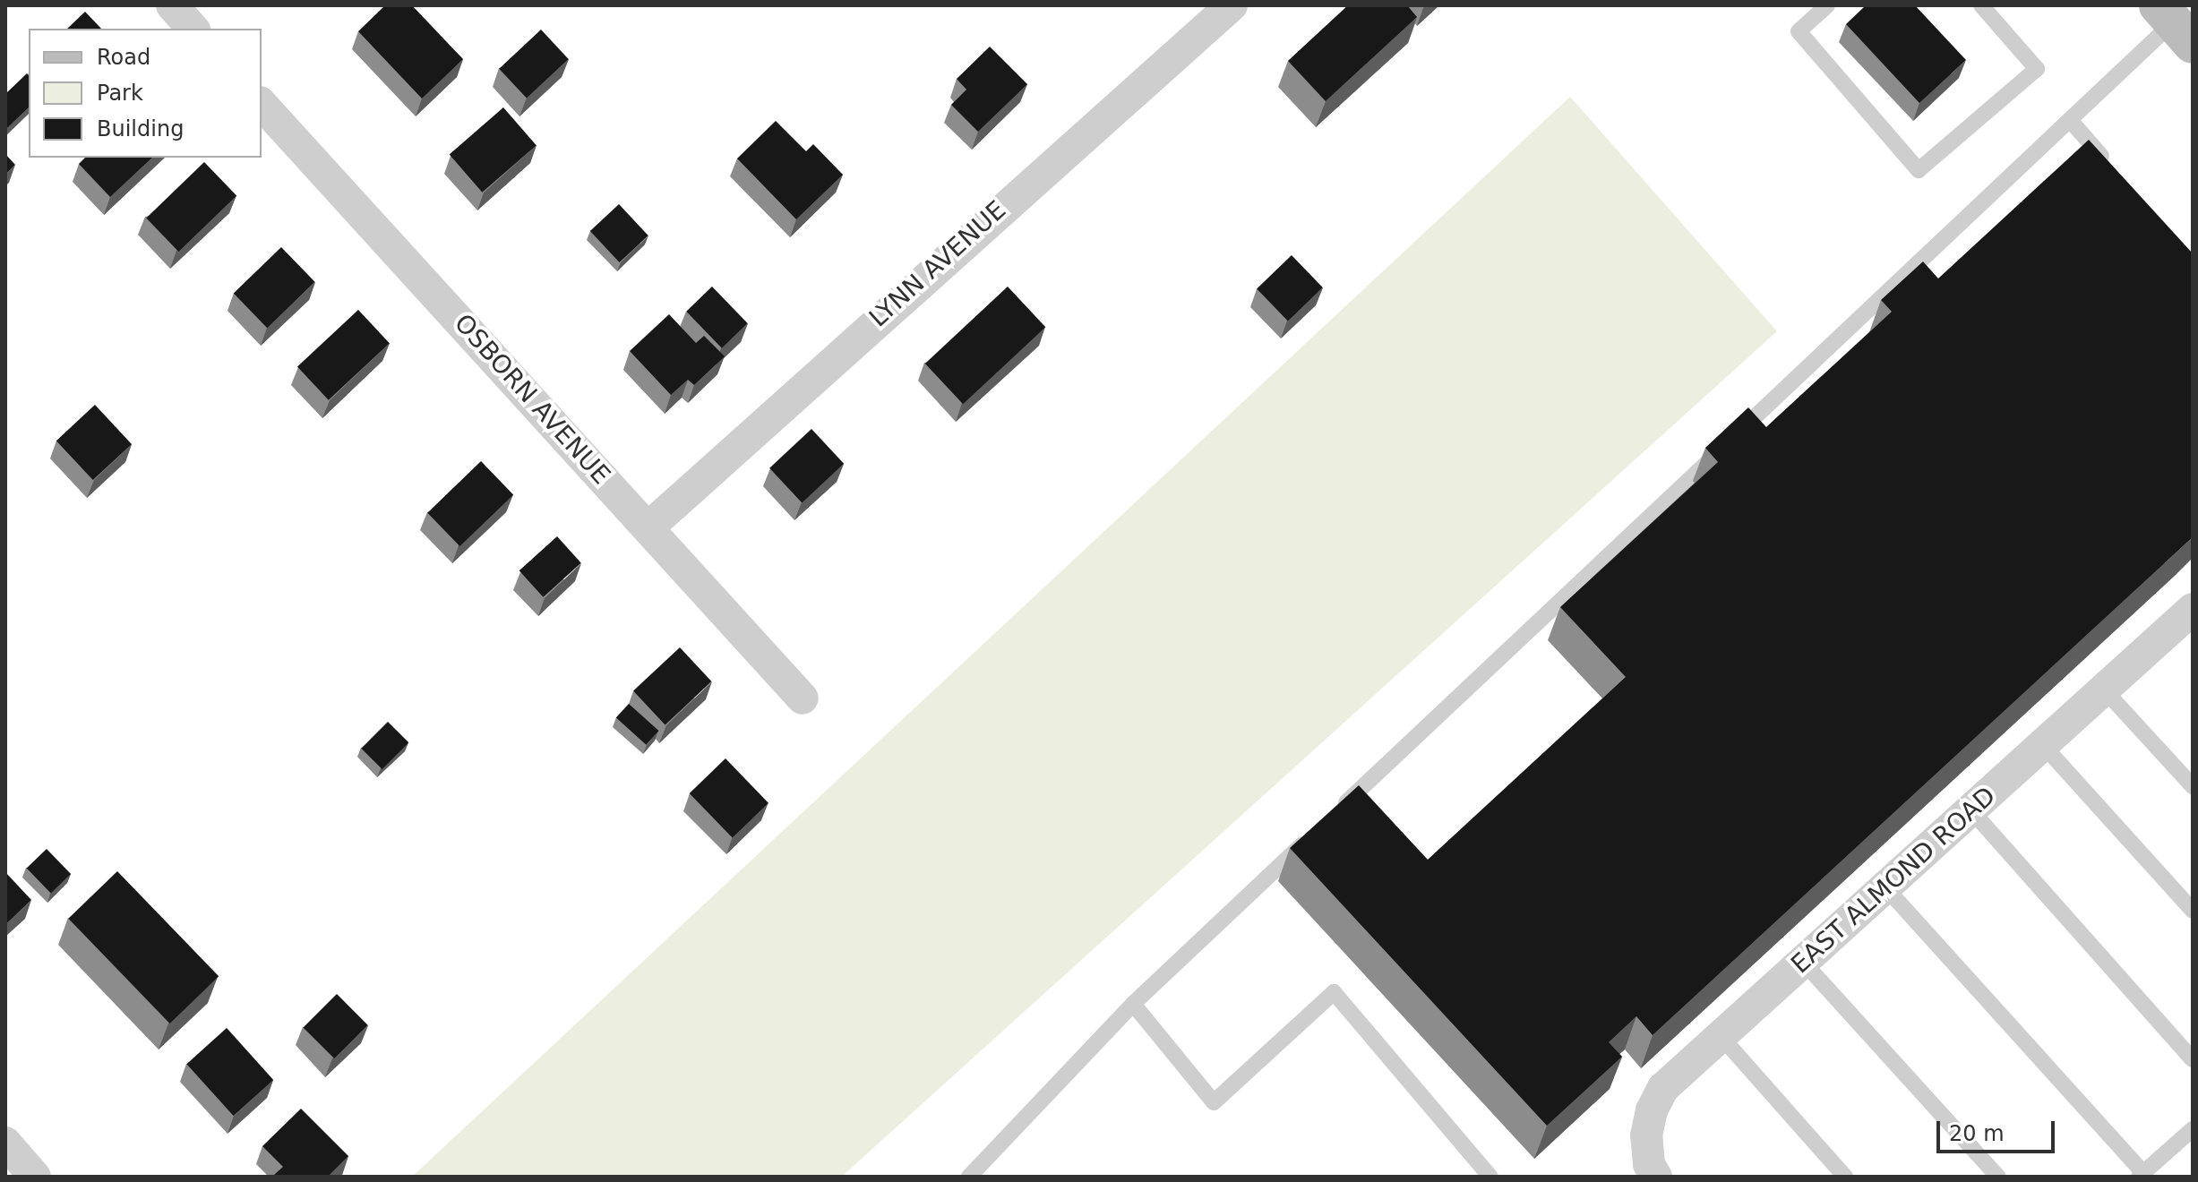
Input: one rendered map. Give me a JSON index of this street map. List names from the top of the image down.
{
  "streets": {
    "street": ["LYNN AVENUE", "OSBORN AVENUE", "EAST ALMOND ROAD"]
  },
  "crossings": [
    ["LYNN AVENUE", "OSBORN AVENUE"]
  ],
  "legend": ["Road", "Park", "Building"],
  "scale_bar": "20 m"
}
